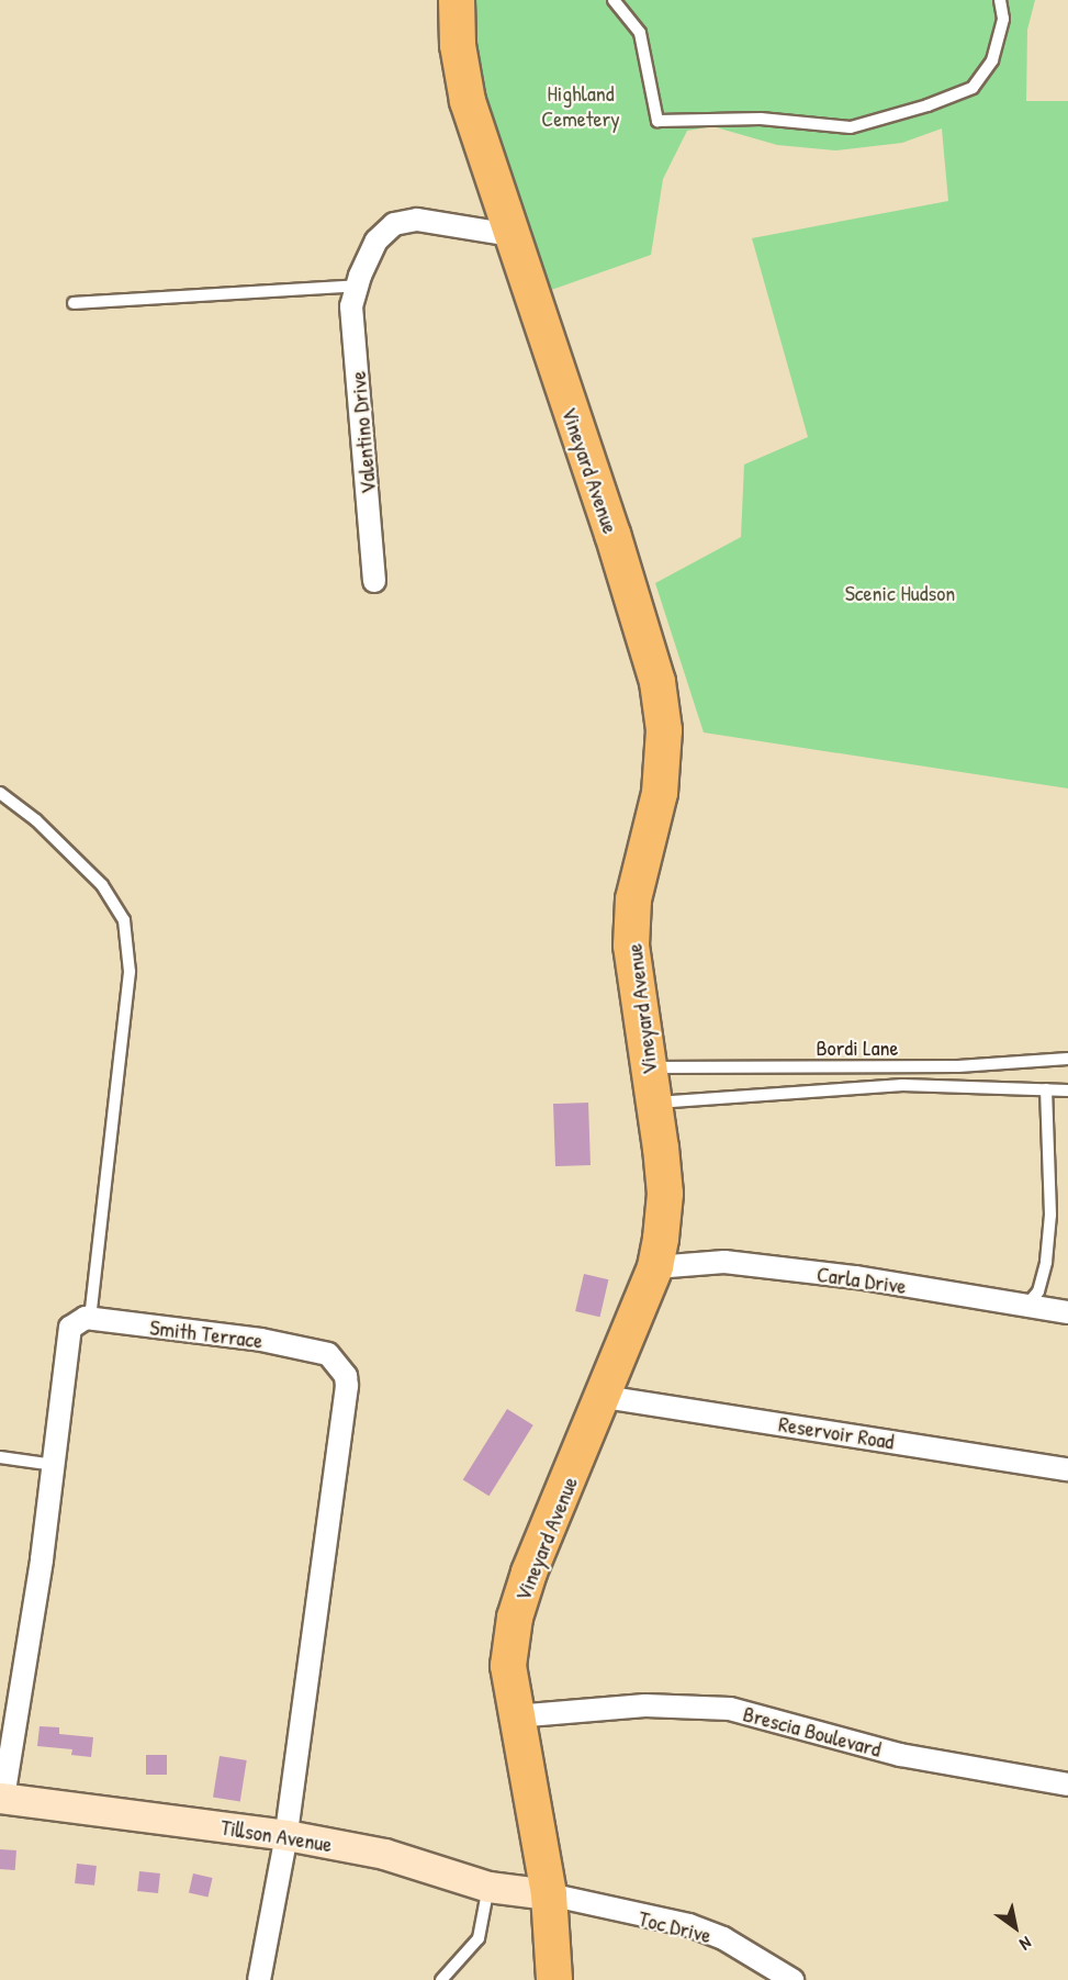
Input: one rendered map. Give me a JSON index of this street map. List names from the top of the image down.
{
  "streets": {
    "main road": ["Vineyard Avenue"],
    "street": [
      "Valentino Drive",
      "Carla Drive",
      "Smith Terrace",
      "Reservoir Road",
      "Brescia Boulevard",
      "Tillson Avenue",
      "Toc Drive"
    ],
    "lane": ["Bordi Lane"]
  },
  "crossings": [
    ["Valentino Drive", "Vineyard Avenue"],
    ["Vineyard Avenue", "Bordi Lane"],
    ["Vineyard Avenue", "Carla Drive"],
    ["Vineyard Avenue", "Reservoir Road"],
    ["Vineyard Avenue", "Brescia Boulevard"],
    ["Vineyard Avenue", "Tillson Avenue"],
    ["Vineyard Avenue", "Toc Drive"],
    ["Smith Terrace", "Tillson Avenue"],
    ["Tillson Avenue", "Toc Drive"]
  ],
  "parks": ["Highland Cemetery", "Scenic Hudson"],
  "north": "bottom right"
}
